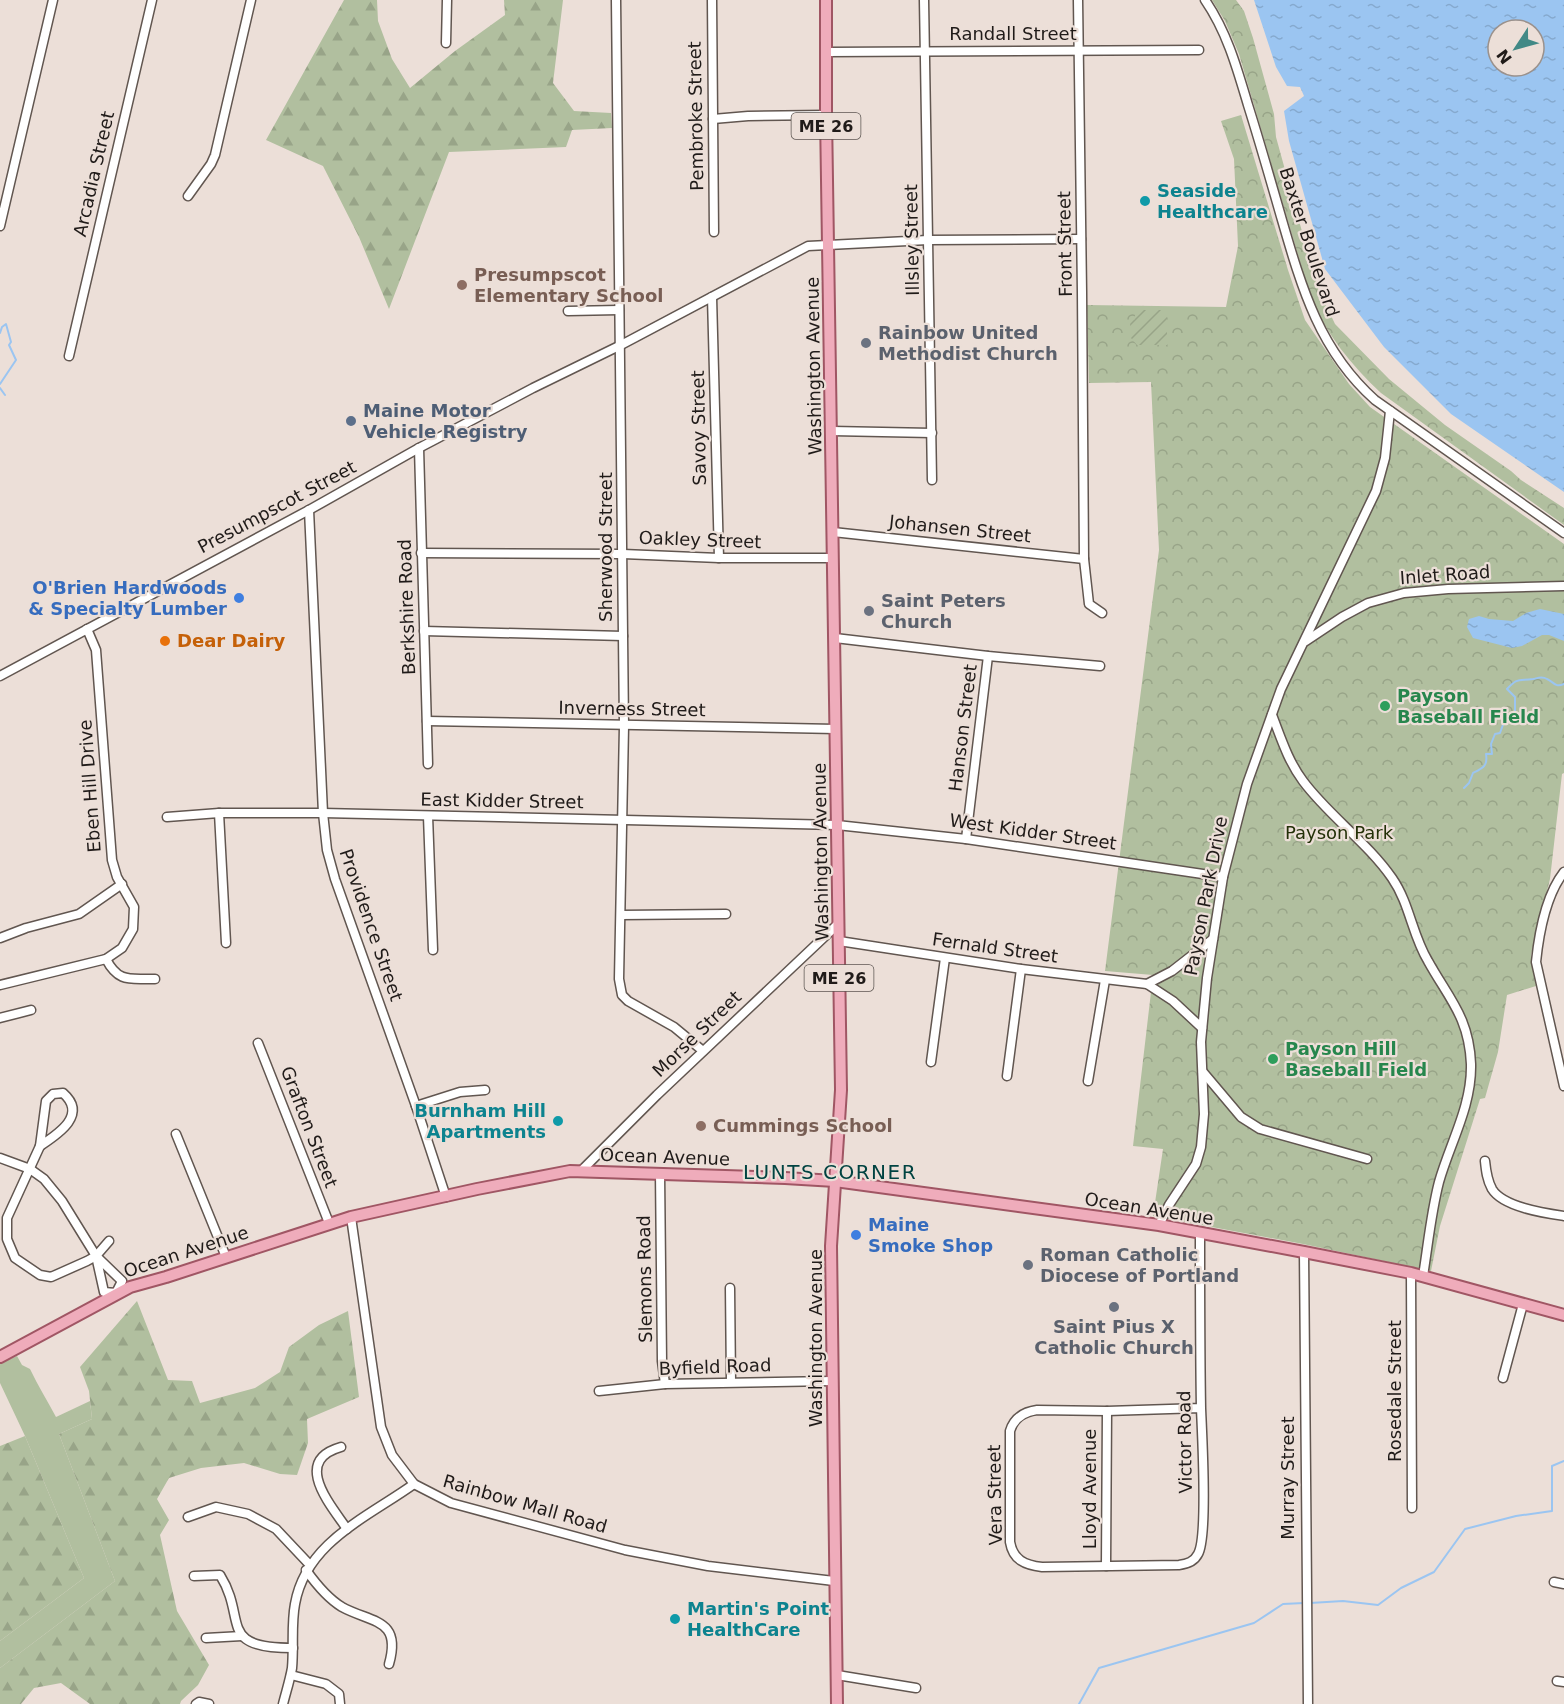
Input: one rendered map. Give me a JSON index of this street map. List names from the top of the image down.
{
  "streets": {
    "main road": ["ME 26", "Washington Avenue", "Ocean Avenue"],
    "street": [
      "Randall Street",
      "Pembroke Street",
      "Arcadia Street",
      "Illsley Street",
      "Baxter Boulevard",
      "Front Street",
      "Savoy Street",
      "Presumpscot Street",
      "Johansen Street",
      "Oakley Street",
      "Sherwood Street",
      "Inlet Road",
      "Berkshire Road",
      "Inverness Street",
      "Hanson Street",
      "Eben Hill Drive",
      "East Kidder Street",
      "West Kidder Street",
      "Payson Park Drive",
      "Providence Street",
      "Fernald Street",
      "Morse Street",
      "Grafton Street",
      "Slemons Road",
      "Byfield Road",
      "Rosedale Street",
      "Victor Road",
      "Murray Street",
      "Lloyd Avenue",
      "Vera Street",
      "Rainbow Mall Road"
    ]
  },
  "crossings": [
    ["Randall Street", "Illsley Street"],
    ["Randall Street", "Front Street"],
    ["Randall Street", "Washington Avenue"],
    ["Illsley Street", "Presumpscot Street"],
    ["Baxter Boulevard", "Payson Park Drive"],
    ["Front Street", "Presumpscot Street"],
    ["Front Street", "Johansen Street"],
    ["Washington Avenue", "Presumpscot Street"],
    ["Washington Avenue", "Johansen Street"],
    ["Washington Avenue", "Oakley Street"],
    ["Washington Avenue", "Inverness Street"],
    ["Washington Avenue", "East Kidder Street"],
    ["Washington Avenue", "West Kidder Street"],
    ["Washington Avenue", "Fernald Street"],
    ["Washington Avenue", "Morse Street"],
    ["Washington Avenue", "Ocean Avenue"],
    ["Washington Avenue", "Byfield Road"],
    ["Washington Avenue", "Rainbow Mall Road"],
    ["Savoy Street", "Presumpscot Street"],
    ["Savoy Street", "Oakley Street"],
    ["Presumpscot Street", "Sherwood Street"],
    ["Presumpscot Street", "Berkshire Road"],
    ["Presumpscot Street", "Eben Hill Drive"],
    ["Presumpscot Street", "Providence Street"],
    ["Oakley Street", "Sherwood Street"],
    ["Oakley Street", "Berkshire Road"],
    ["Sherwood Street", "Inverness Street"],
    ["Sherwood Street", "East Kidder Street"],
    ["Sherwood Street", "Morse Street"],
    ["Inlet Road", "Payson Park Drive"],
    ["Berkshire Road", "Inverness Street"],
    ["Hanson Street", "West Kidder Street"],
    ["East Kidder Street", "West Kidder Street"],
    ["East Kidder Street", "Providence Street"],
    ["West Kidder Street", "Payson Park Drive"],
    ["Payson Park Drive", "Fernald Street"],
    ["Payson Park Drive", "Ocean Avenue"],
    ["Providence Street", "Ocean Avenue"],
    ["Morse Street", "Ocean Avenue"],
    ["Grafton Street", "Ocean Avenue"],
    ["Ocean Avenue", "Slemons Road"],
    ["Ocean Avenue", "Rosedale Street"],
    ["Ocean Avenue", "Victor Road"],
    ["Ocean Avenue", "Murray Street"],
    ["Ocean Avenue", "Rainbow Mall Road"],
    ["Slemons Road", "Byfield Road"],
    ["Victor Road", "Lloyd Avenue"],
    ["Victor Road", "Vera Street"],
    ["Lloyd Avenue", "Vera Street"]
  ],
  "districts": ["LUNTS CORNER"],
  "parks": ["Payson Park"],
  "places": [
    "Seaside Healthcare",
    "Presumpscot Elementary School",
    "Rainbow United Methodist Church",
    "Maine Motor Vehicle Registry",
    "O'Brien Hardwoods & Specialty Lumber",
    "Saint Peters Church",
    "Dear Dairy",
    "Payson Baseball Field",
    "Payson Hill Baseball Field",
    "Burnham Hill Apartments",
    "Cummings School",
    "Maine Smoke Shop",
    "Roman Catholic Diocese of Portland",
    "Saint Pius X Catholic Church",
    "Martin's Point HealthCare"
  ],
  "north": "bottom left"
}
